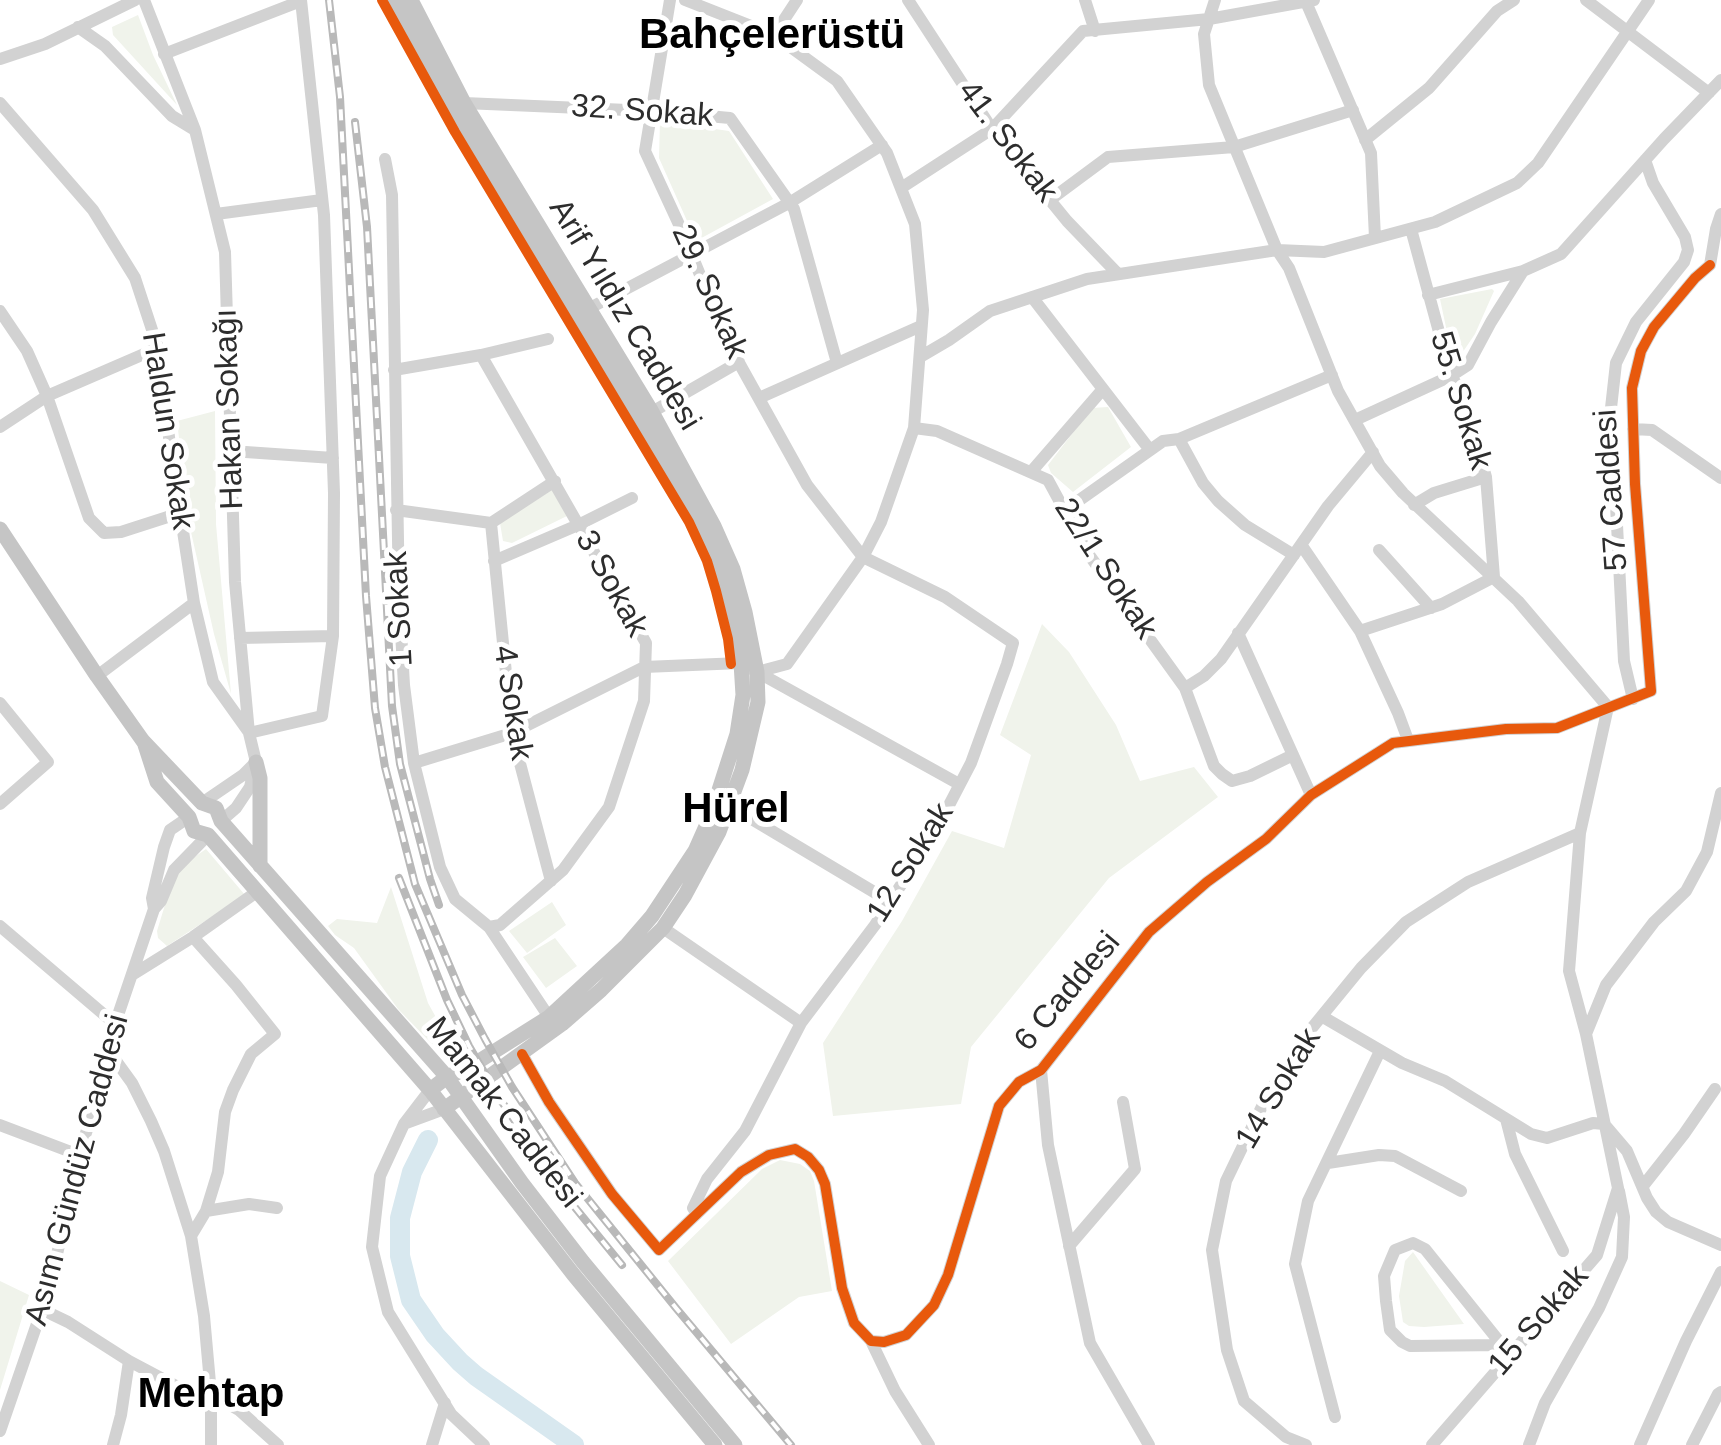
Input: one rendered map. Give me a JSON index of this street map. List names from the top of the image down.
{
  "streets": {
    "main road": ["Arif Yıldız Caddesi", "Mamak Caddesi"],
    "street": [
      "32. Sokak",
      "41. Sokak",
      "29. Sokak",
      "55. Sokak",
      "Hakan Sokağı",
      "Haldun Sokak",
      "57 Caddesi",
      "22/1 Sokak",
      "3 Sokak",
      "1 Sokak",
      "4 Sokak",
      "12 Sokak",
      "6 Caddesi",
      "14 Sokak",
      "Asım Gündüz Caddesi",
      "15 Sokak"
    ]
  },
  "crossings": [
    ["32. Sokak", "29. Sokak"],
    ["32. Sokak", "Arif Yıldız Caddesi"],
    ["29. Sokak", "12 Sokak"],
    ["Arif Yıldız Caddesi", "1 Sokak"],
    ["Arif Yıldız Caddesi", "Mamak Caddesi"],
    ["Hakan Sokağı", "Haldun Sokak"],
    ["3 Sokak", "1 Sokak"],
    ["3 Sokak", "4 Sokak"],
    ["Mamak Caddesi", "Asım Gündüz Caddesi"]
  ],
  "districts": ["Bahçelerüstü", "Hürel", "Mehtap"]
}
